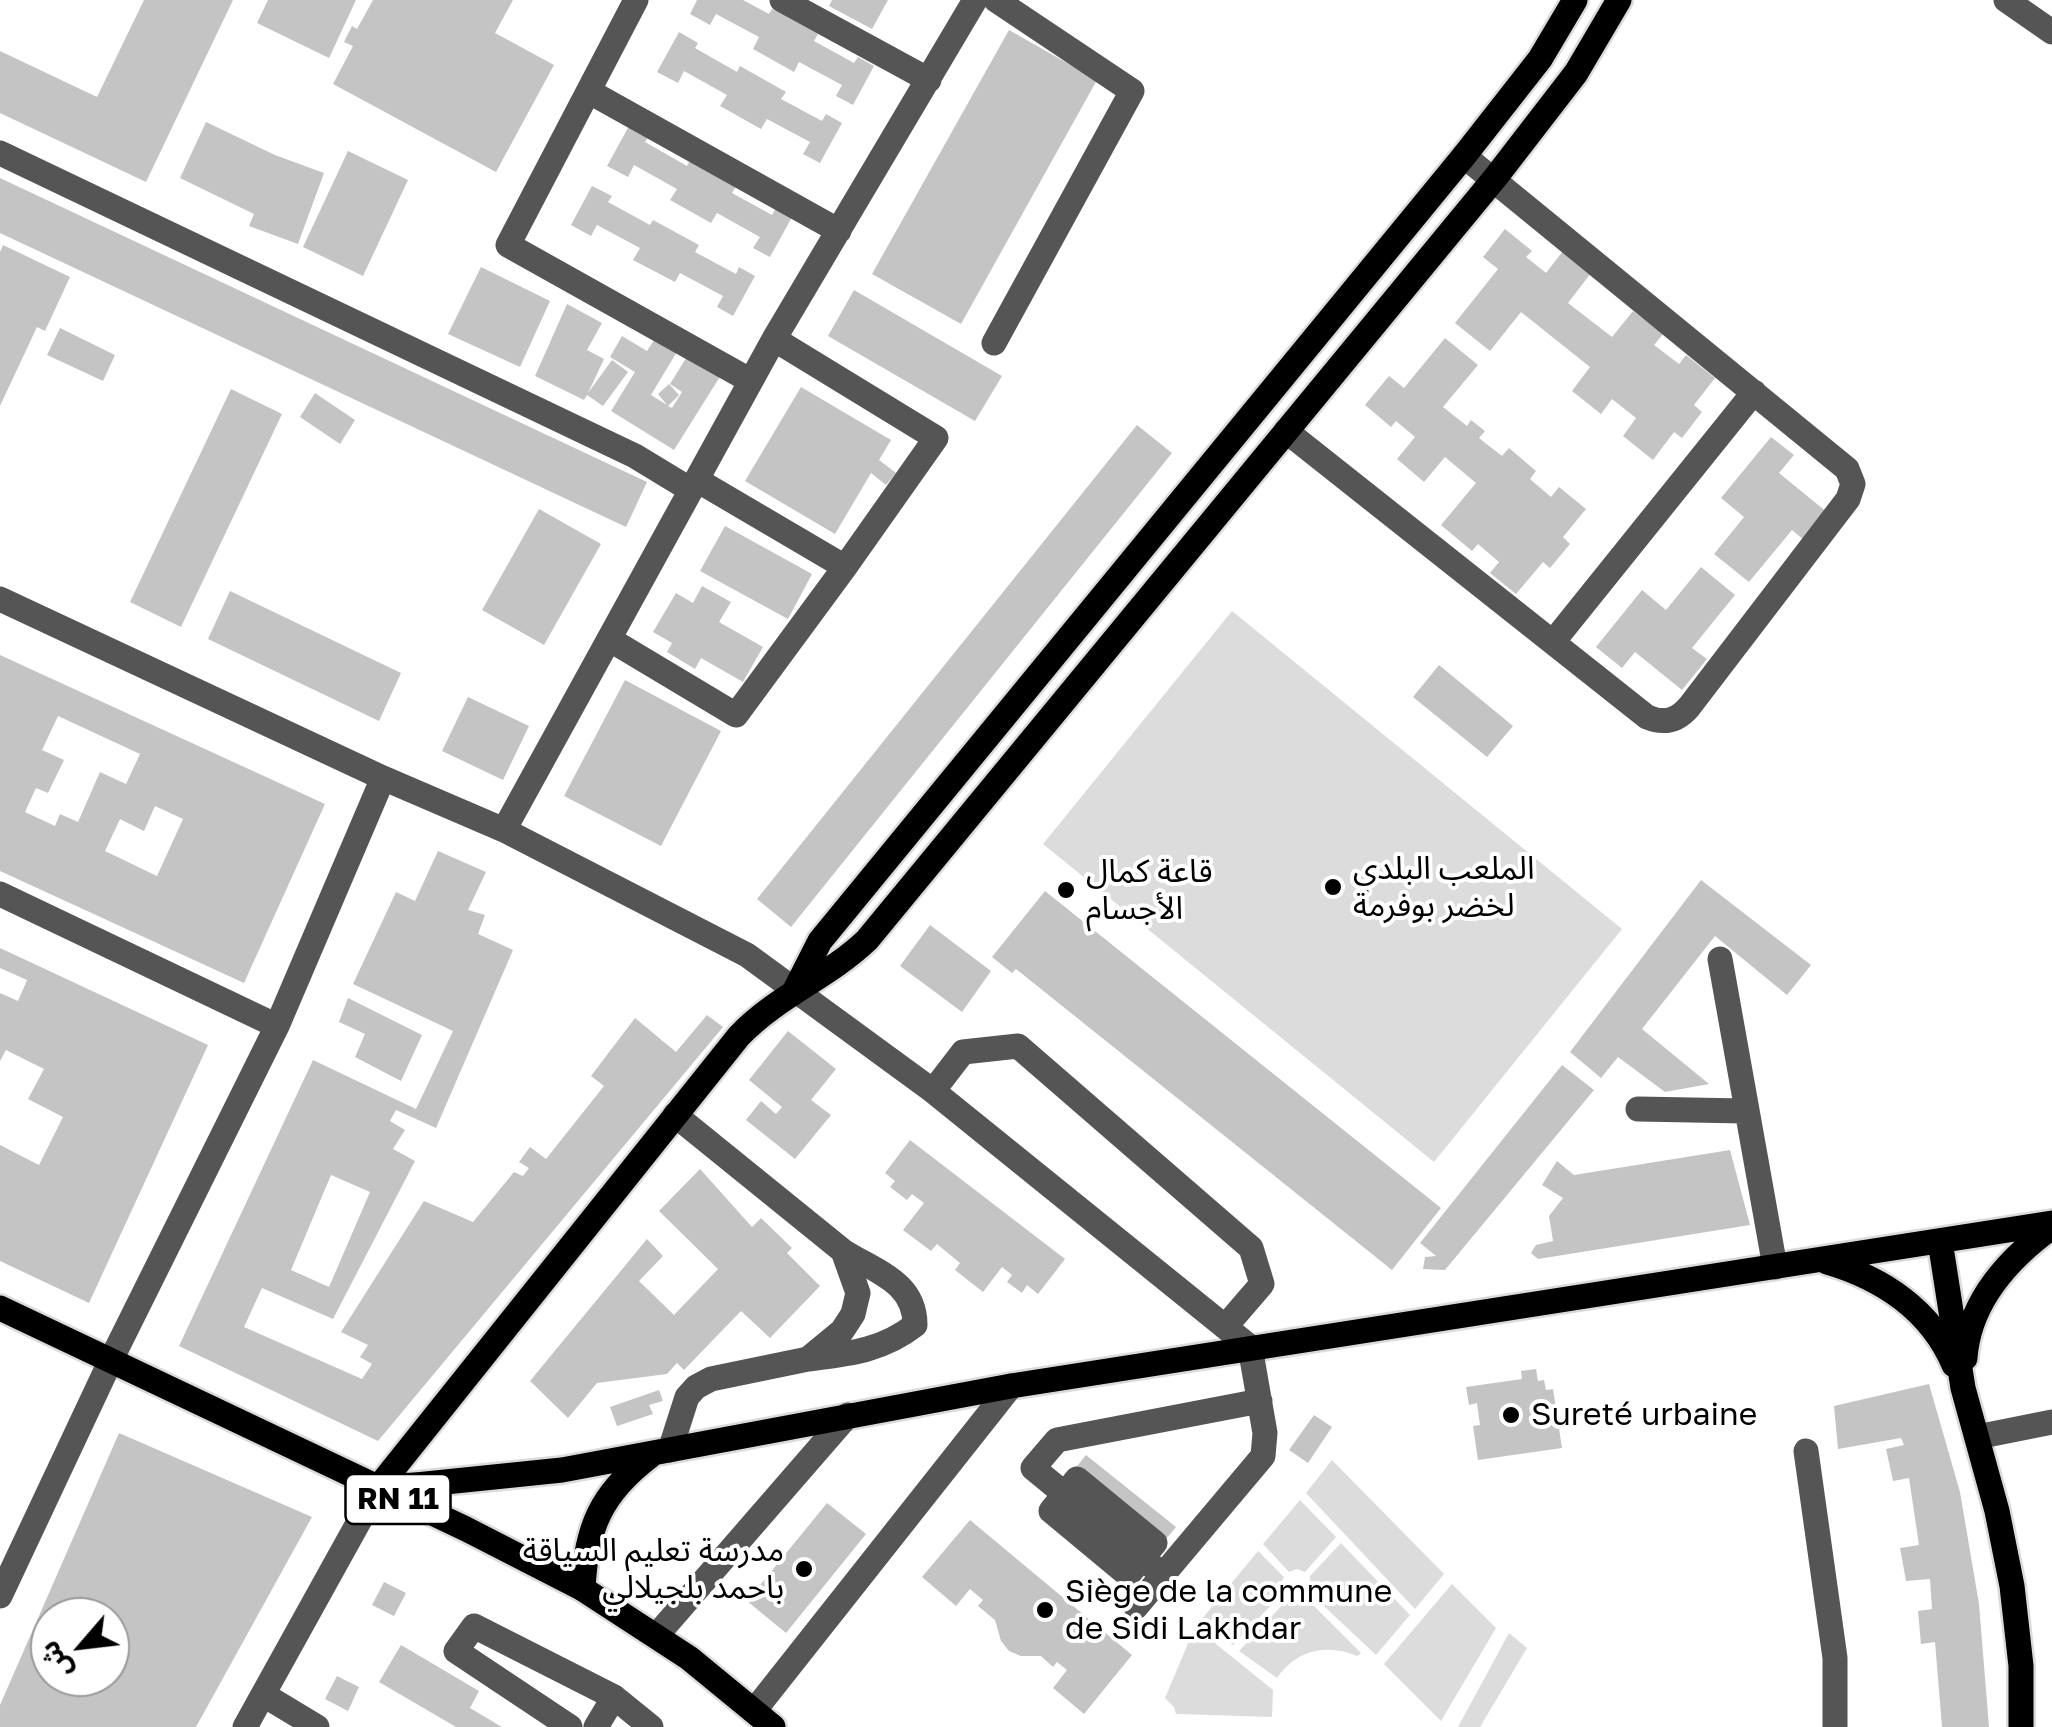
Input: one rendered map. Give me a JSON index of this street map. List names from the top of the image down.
{
  "streets": {
    "main road": ["RN 11"]
  },
  "places": [
    "الملعب البلدي لخضر بوفرمة",
    "قاعة كمال الأجسام",
    "Sureté urbaine",
    "مدرسة تعليم السياقة باحمد بلجيلالي",
    "Siège de la commune de Sidi Lakhdar"
  ],
  "north": "bottom left"
}
